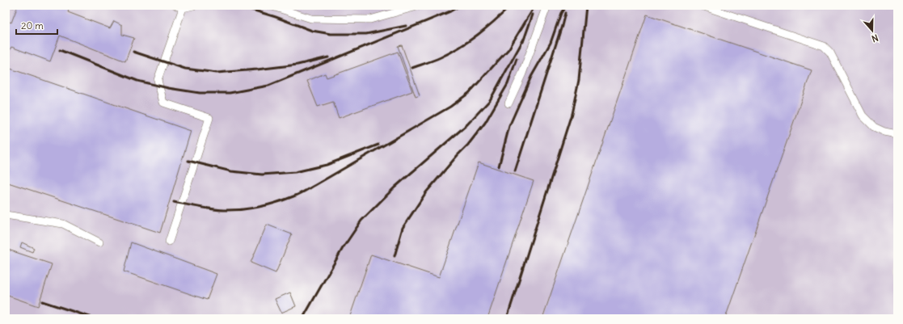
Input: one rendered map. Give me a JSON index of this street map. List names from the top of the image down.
{
  "scale_bar": "20 m",
  "north": "bottom"
}
